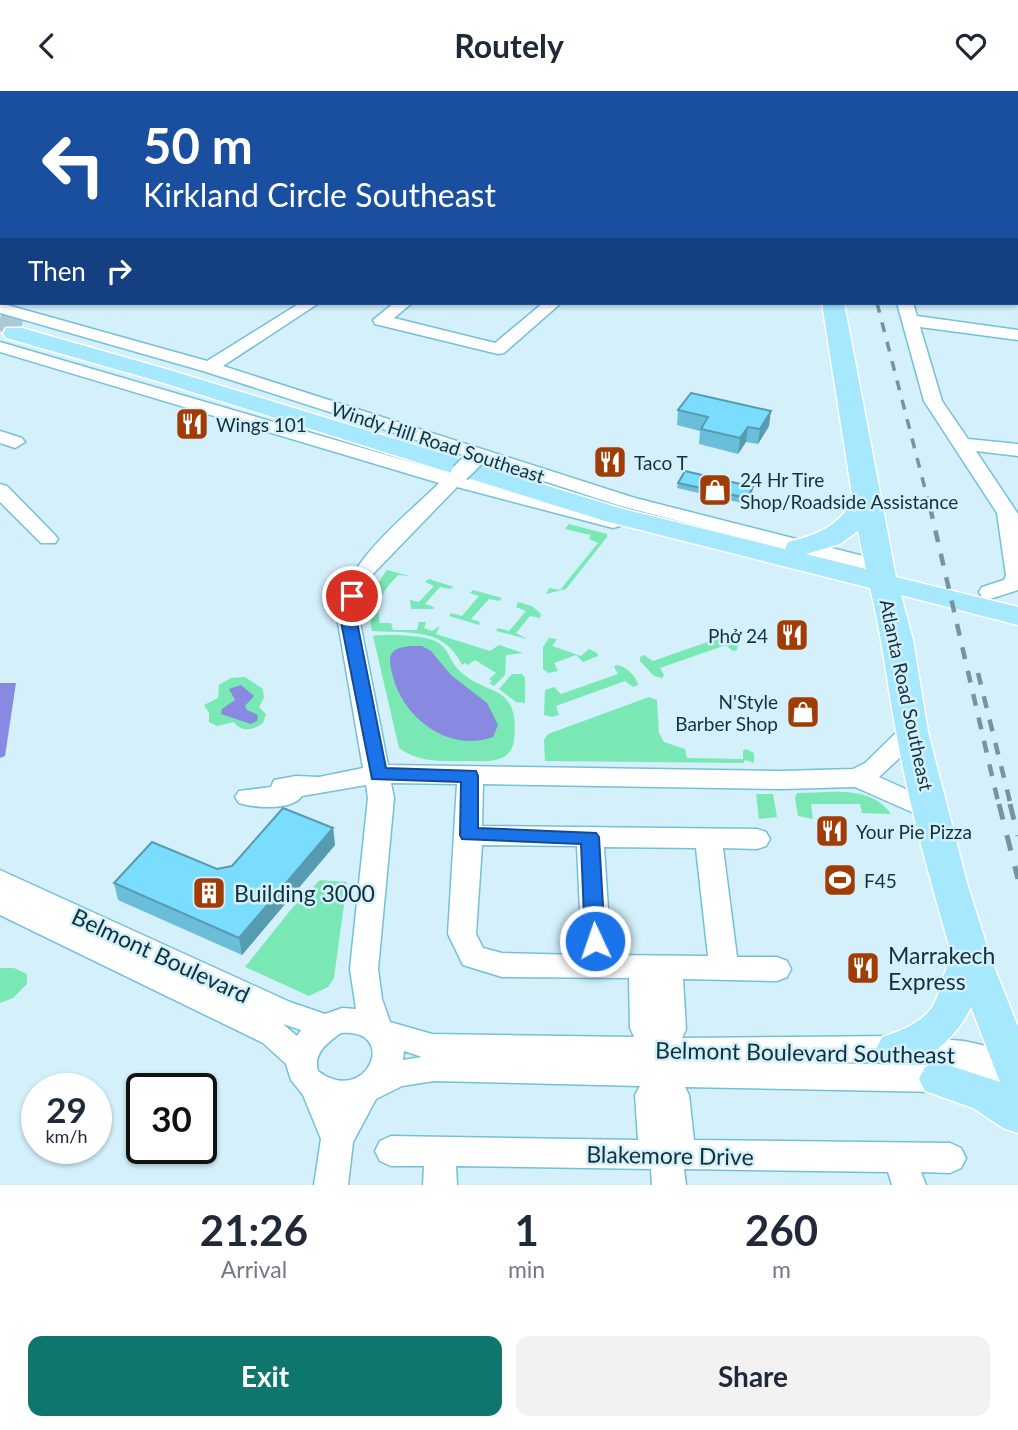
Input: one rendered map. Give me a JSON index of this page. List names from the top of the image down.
{
  "streets": {
    "main road": ["Windy Hill Road Southeast", "Atlanta Road Southeast"],
    "street": ["Belmont Boulevard", "Belmont Boulevard Southeast", "Blakemore Drive"]
  },
  "crossings": [
    ["Windy Hill Road Southeast", "Atlanta Road Southeast"],
    ["Atlanta Road Southeast", "Belmont Boulevard Southeast"],
    ["Belmont Boulevard", "Belmont Boulevard Southeast"]
  ],
  "places": {
    "restaurant": [
      "Wings 101",
      "Taco T",
      "Phở 24",
      "Your Pie Pizza",
      "Marrakech Express"
    ],
    "shop": ["24 Hr Tire Shop/Roadside Assistance", "N'Style Barber Shop"],
    "sports": ["F45"],
    "building": ["Building 3000"]
  },
  "page": {
    "header": "Routely",
    "turn": ["50 m", "Kirkland Circle Southeast"],
    "then": "Then",
    "speed": "29 km/h",
    "limit": "30",
    "eta": [
      "21:26",
      "Arrival",
      "1",
      "min",
      "260",
      "m"
    ],
    "buttons": ["Exit", "Share"]
  }
}
